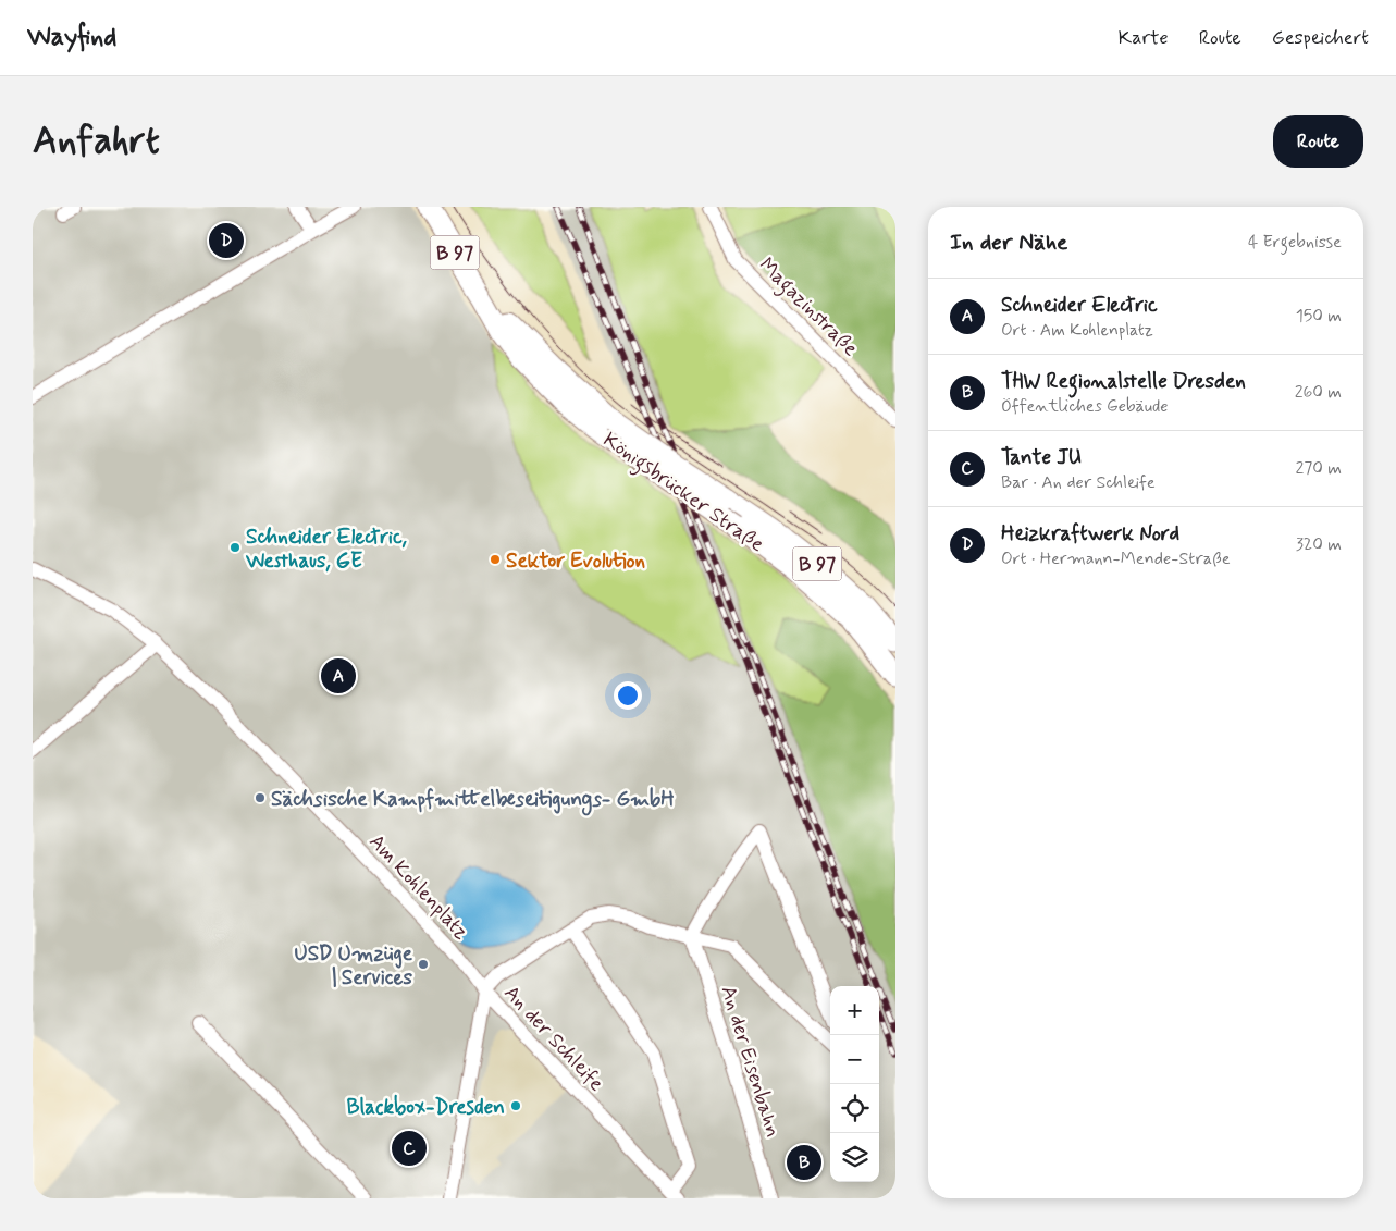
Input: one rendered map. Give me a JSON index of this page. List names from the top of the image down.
{
  "streets": {
    "main road": ["B 97", "Königsbrücker Straße"],
    "street": [
      "Magazinstraße",
      "Am Kohlenplatz",
      "An der Schleife",
      "An der Eisenbahn"
    ]
  },
  "crossings": [
    ["Am Kohlenplatz", "An der Schleife"]
  ],
  "places": [
    "Schneider Electric, Westhaus, GE",
    "Sektor Evolution",
    "Sächsische Kampfmittelbeseitigungs- GmbH",
    "USD Umzüge | Services",
    "Blackbox-Dresden"
  ],
  "page": {
    "header": "Wayfind",
    "nav": ["Karte", "Route", "Gespeichert"],
    "buttons": "Route",
    "title": "Anfahrt",
    "heading": ["In der Nähe", "4 Ergebnisse"],
    "pins": [
      "D",
      "A",
      "C",
      "B"
    ],
    "list": [
      {
        "mark": "A",
        "name": "Schneider Electric",
        "note": "Ort · Am Kohlenplatz",
        "value": "150 m"
      },
      {
        "mark": "B",
        "name": "THW Regionalstelle Dresden",
        "note": "Öffentliches Gebäude",
        "value": "260 m"
      },
      {
        "mark": "C",
        "name": "Tante JU",
        "note": "Bar · An der Schleife",
        "value": "270 m"
      },
      {
        "mark": "D",
        "name": "Heizkraftwerk Nord",
        "note": "Ort · Hermann-Mende-Straße",
        "value": "320 m"
      }
    ],
    "map_buttons": ["+", "−"]
  }
}
